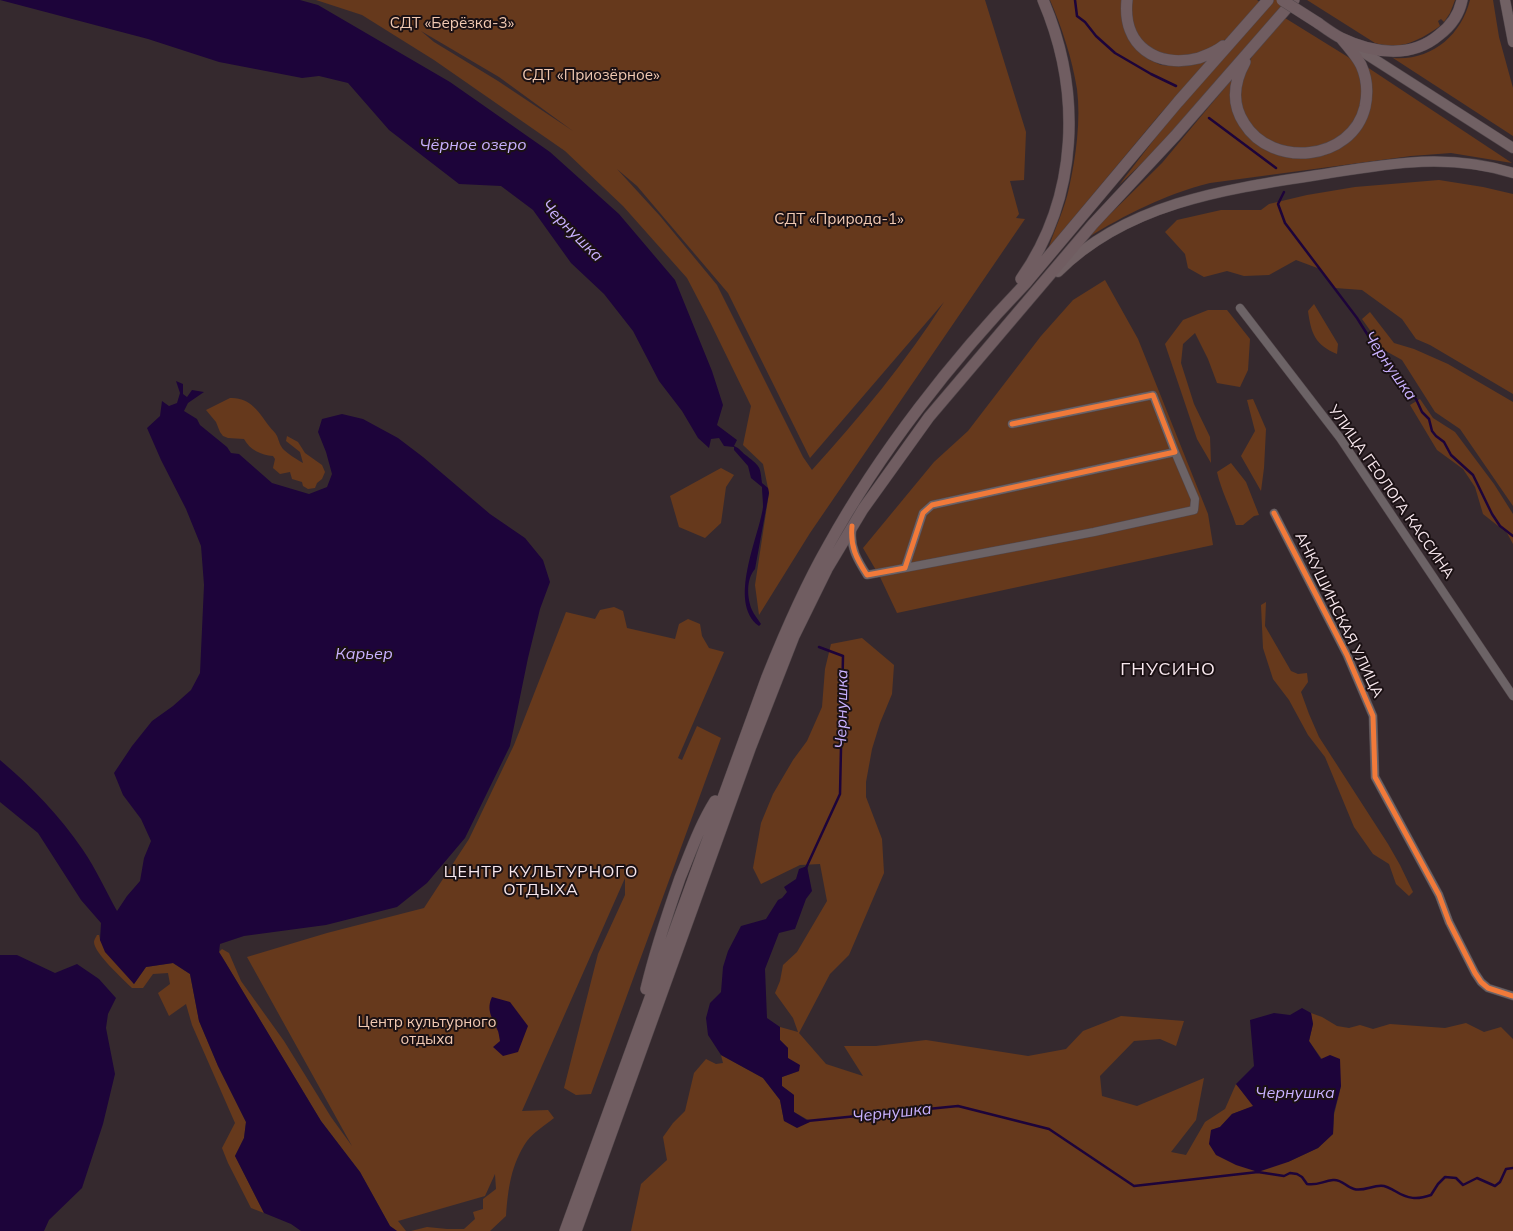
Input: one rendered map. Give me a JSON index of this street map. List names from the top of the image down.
{
  "streets": {
    "street": ["УЛИЦА ГЕОЛОГА КАССИНА", "АНКУШИНСКАЯ УЛИЦА"]
  },
  "districts": ["ГНУСИНО", "ЦЕНТР КУЛЬТУРНОГО ОТДЫХА"],
  "water": ["Чёрное озеро", "Чернушка", "Карьер"],
  "parks": [
    "СДТ «Берёзка-3»",
    "СДТ «Приозёрное»",
    "СДТ «Природа-1»",
    "Центр культурного отдыха"
  ]
}
